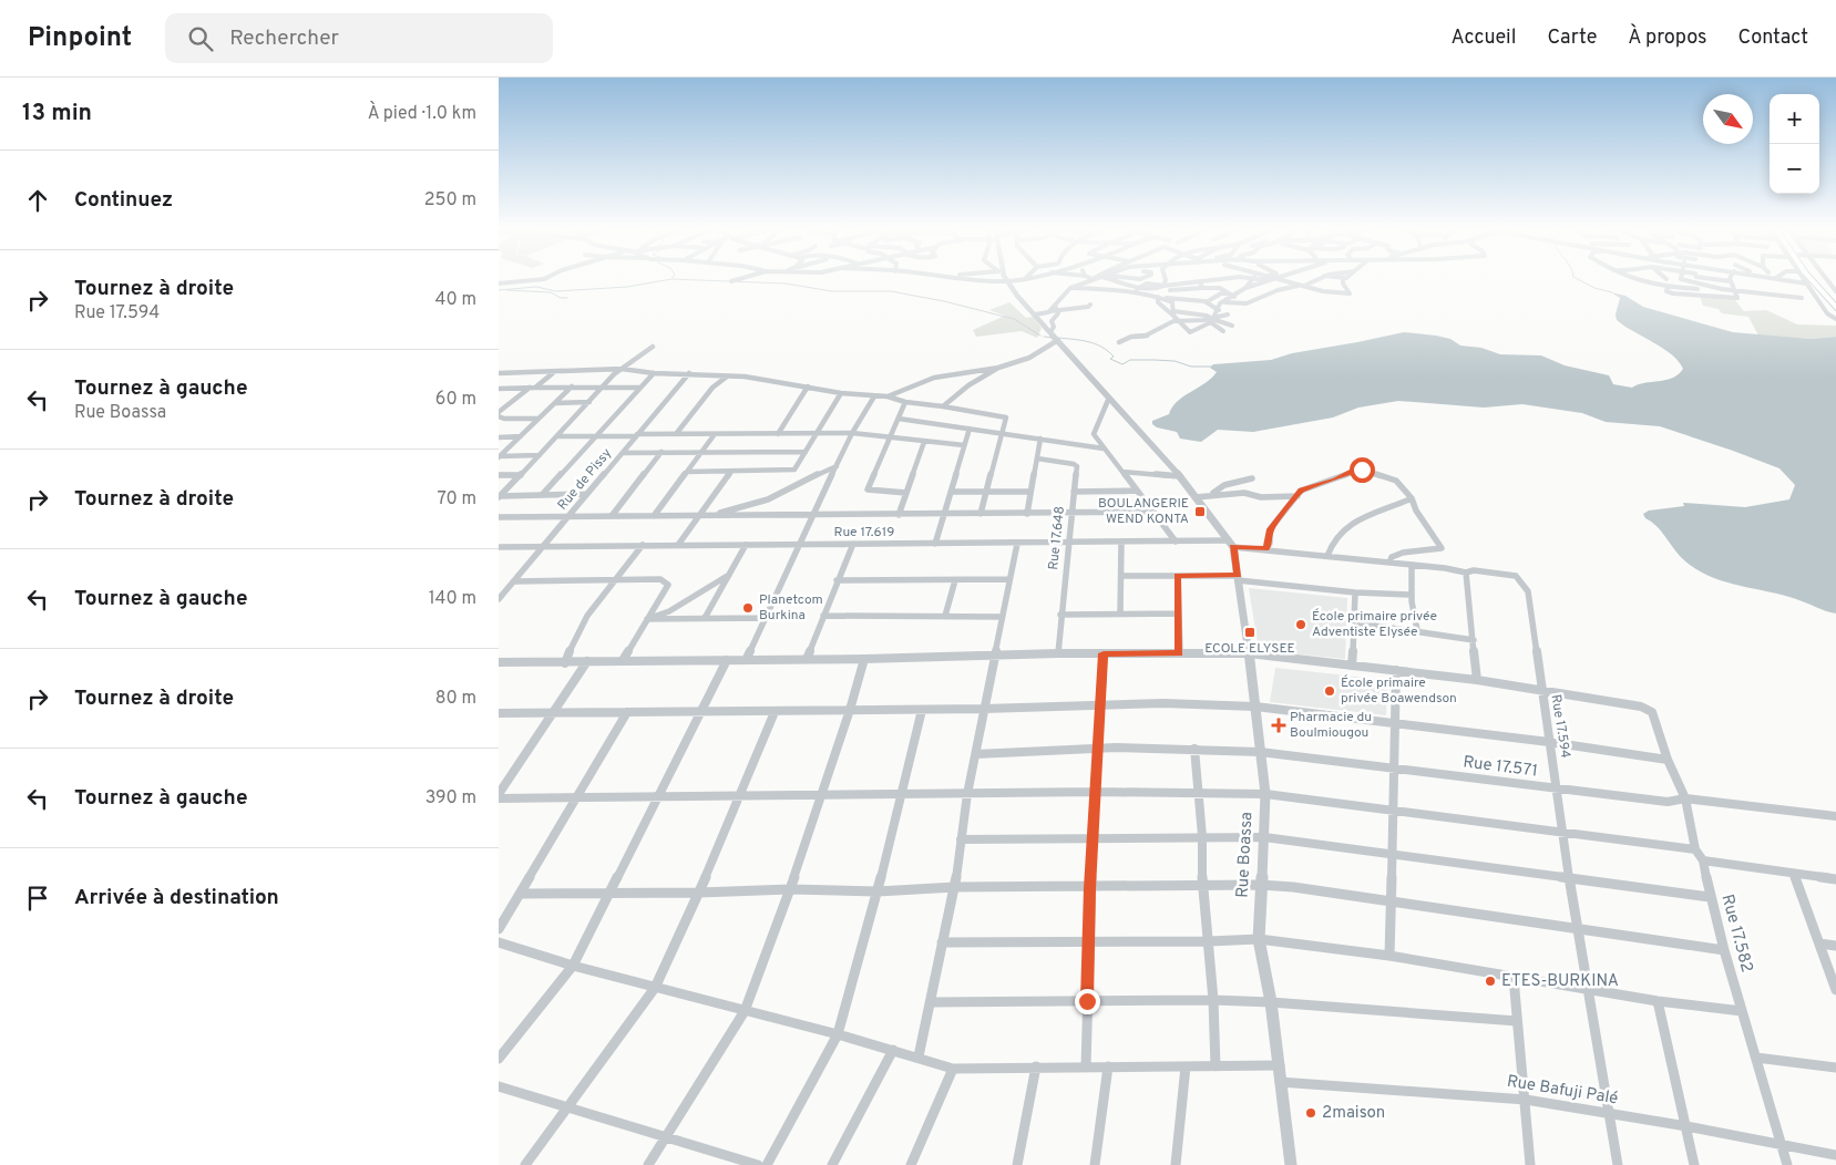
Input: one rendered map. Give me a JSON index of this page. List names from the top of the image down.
{
  "streets": {
    "street": [
      "Rue de Pissy",
      "Rue 17.619",
      "Rue 17.648",
      "Rue 17.594",
      "Rue 17.571",
      "Rue Boassa",
      "Rue 17.582",
      "Rue Bafuji Palé"
    ]
  },
  "crossings": [
    ["Rue de Pissy", "Rue 17.619"],
    ["Rue 17.619", "Rue 17.648"],
    ["Rue 17.619", "Rue 17.594"],
    ["Rue 17.619", "Rue Boassa"],
    ["Rue 17.594", "Rue 17.571"],
    ["Rue 17.594", "Rue Boassa"],
    ["Rue 17.594", "Rue 17.582"],
    ["Rue 17.594", "Rue Bafuji Palé"],
    ["Rue 17.571", "Rue Boassa"],
    ["Rue 17.571", "Rue 17.582"],
    ["Rue Boassa", "Rue Bafuji Palé"],
    ["Rue 17.582", "Rue Bafuji Palé"]
  ],
  "places": {
    "transit": ["BOULANGERIE WEND KONTA", "ECOLE ELYSEE"],
    "other": [
      "Planetcom Burkina",
      "École primaire privée Adventiste Elysée",
      "École primaire privée Boawendson",
      "ETES-BURKINA",
      "2maison"
    ],
    "health": ["Pharmacie du Boulmiougou"]
  },
  "north": "bottom right",
  "page": {
    "header": "Pinpoint",
    "search": "Rechercher",
    "nav": [
      "Accueil",
      "Carte",
      "À propos",
      "Contact"
    ],
    "heading": ["13 min", "À pied · 1.0 km"],
    "map_buttons": ["+", "−"],
    "list": [
      ["Continuez", "250 m"],
      ["Tournez à droite", "Rue 17.594", "40 m"],
      ["Tournez à gauche", "Rue Boassa", "60 m"],
      ["Tournez à droite", "70 m"],
      ["Tournez à gauche", "140 m"],
      ["Tournez à droite", "80 m"],
      ["Tournez à gauche", "390 m"],
      "Arrivée à destination"
    ]
  }
}
